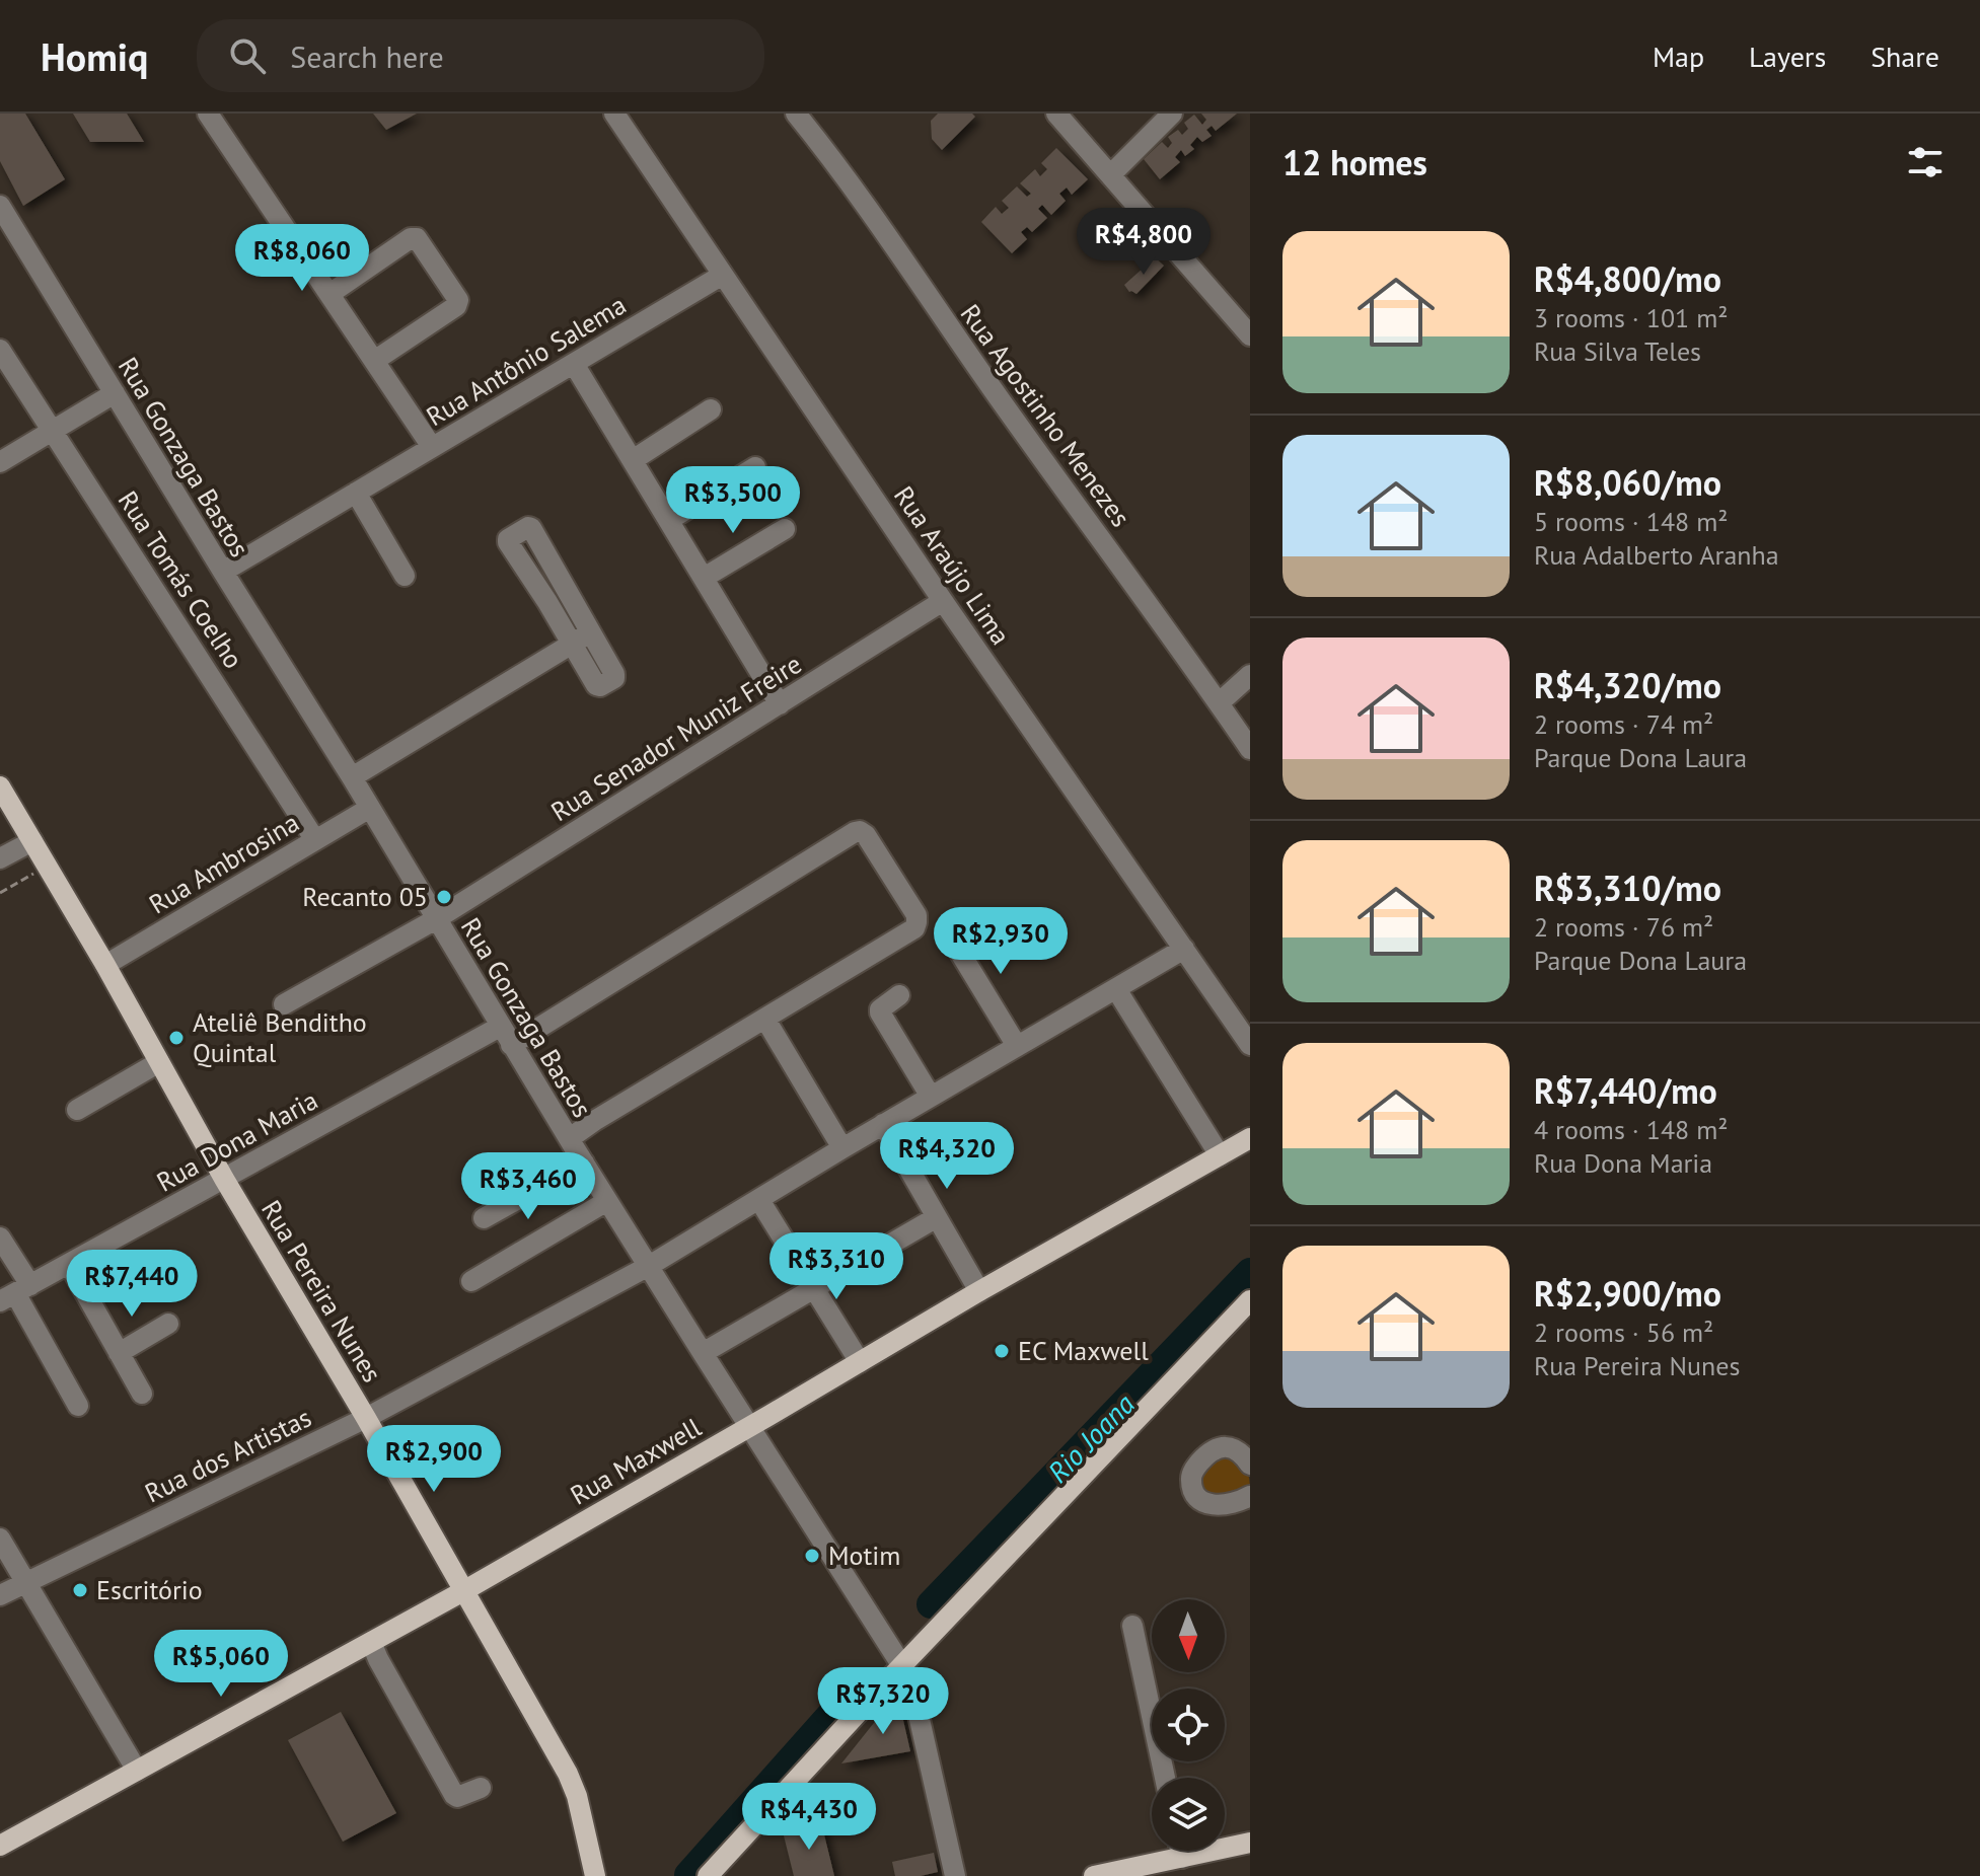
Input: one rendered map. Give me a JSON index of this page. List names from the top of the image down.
{
  "streets": {
    "main road": ["Rua Pereira Nunes", "Rua Maxwell"],
    "street": [
      "Rua Antônio Salema",
      "Rua Agostinho Menezes",
      "Rua Gonzaga Bastos",
      "Rua Araújo Lima",
      "Rua Tomás Coelho",
      "Rua Senador Muniz Freire",
      "Rua Ambrosina",
      "Rua Dona Maria",
      "Rua dos Artistas"
    ]
  },
  "crossings": [
    ["Rua Antônio Salema", "Rua Gonzaga Bastos"],
    ["Rua Antônio Salema", "Rua Araújo Lima"],
    ["Rua Gonzaga Bastos", "Rua Senador Muniz Freire"],
    ["Rua Gonzaga Bastos", "Rua Ambrosina"],
    ["Rua Gonzaga Bastos", "Rua Dona Maria"],
    ["Rua Gonzaga Bastos", "Rua dos Artistas"],
    ["Rua Gonzaga Bastos", "Rua Maxwell"],
    ["Rua Araújo Lima", "Rua Senador Muniz Freire"],
    ["Rua Araújo Lima", "Rua dos Artistas"],
    ["Rua Tomás Coelho", "Rua Ambrosina"],
    ["Rua Ambrosina", "Rua Pereira Nunes"],
    ["Rua Dona Maria", "Rua Pereira Nunes"],
    ["Rua Pereira Nunes", "Rua dos Artistas"],
    ["Rua Pereira Nunes", "Rua Maxwell"]
  ],
  "water": ["Rio Joana"],
  "places": [
    "Recanto 05",
    "Ateliê Benditho Quintal",
    "EC Maxwell",
    "Motim",
    "Escritório"
  ],
  "north": "bottom",
  "page": {
    "header": "Homiq",
    "search": "Search here",
    "nav": ["Map", "Layers", "Share"],
    "heading": "12 homes",
    "price": [
      "R$4,800",
      "R$8,060",
      "R$3,500",
      "R$2,930",
      "R$4,320",
      "R$3,460",
      "R$3,310",
      "R$7,440",
      "R$2,900",
      "R$5,060",
      "R$7,320",
      "R$4,430"
    ],
    "list": [
      {
        "name": "R$4,800/mo",
        "note": "3 rooms · 101 m² · Rua Silva Teles"
      },
      {
        "name": "R$8,060/mo",
        "note": "5 rooms · 148 m² · Rua Adalberto Aranha"
      },
      {
        "name": "R$4,320/mo",
        "note": "2 rooms · 74 m² · Parque Dona Laura"
      },
      {
        "name": "R$3,310/mo",
        "note": "2 rooms · 76 m² · Parque Dona Laura"
      },
      {
        "name": "R$7,440/mo",
        "note": "4 rooms · 148 m² · Rua Dona Maria"
      },
      {
        "name": "R$2,900/mo",
        "note": "2 rooms · 56 m² · Rua Pereira Nunes"
      }
    ]
  }
}
